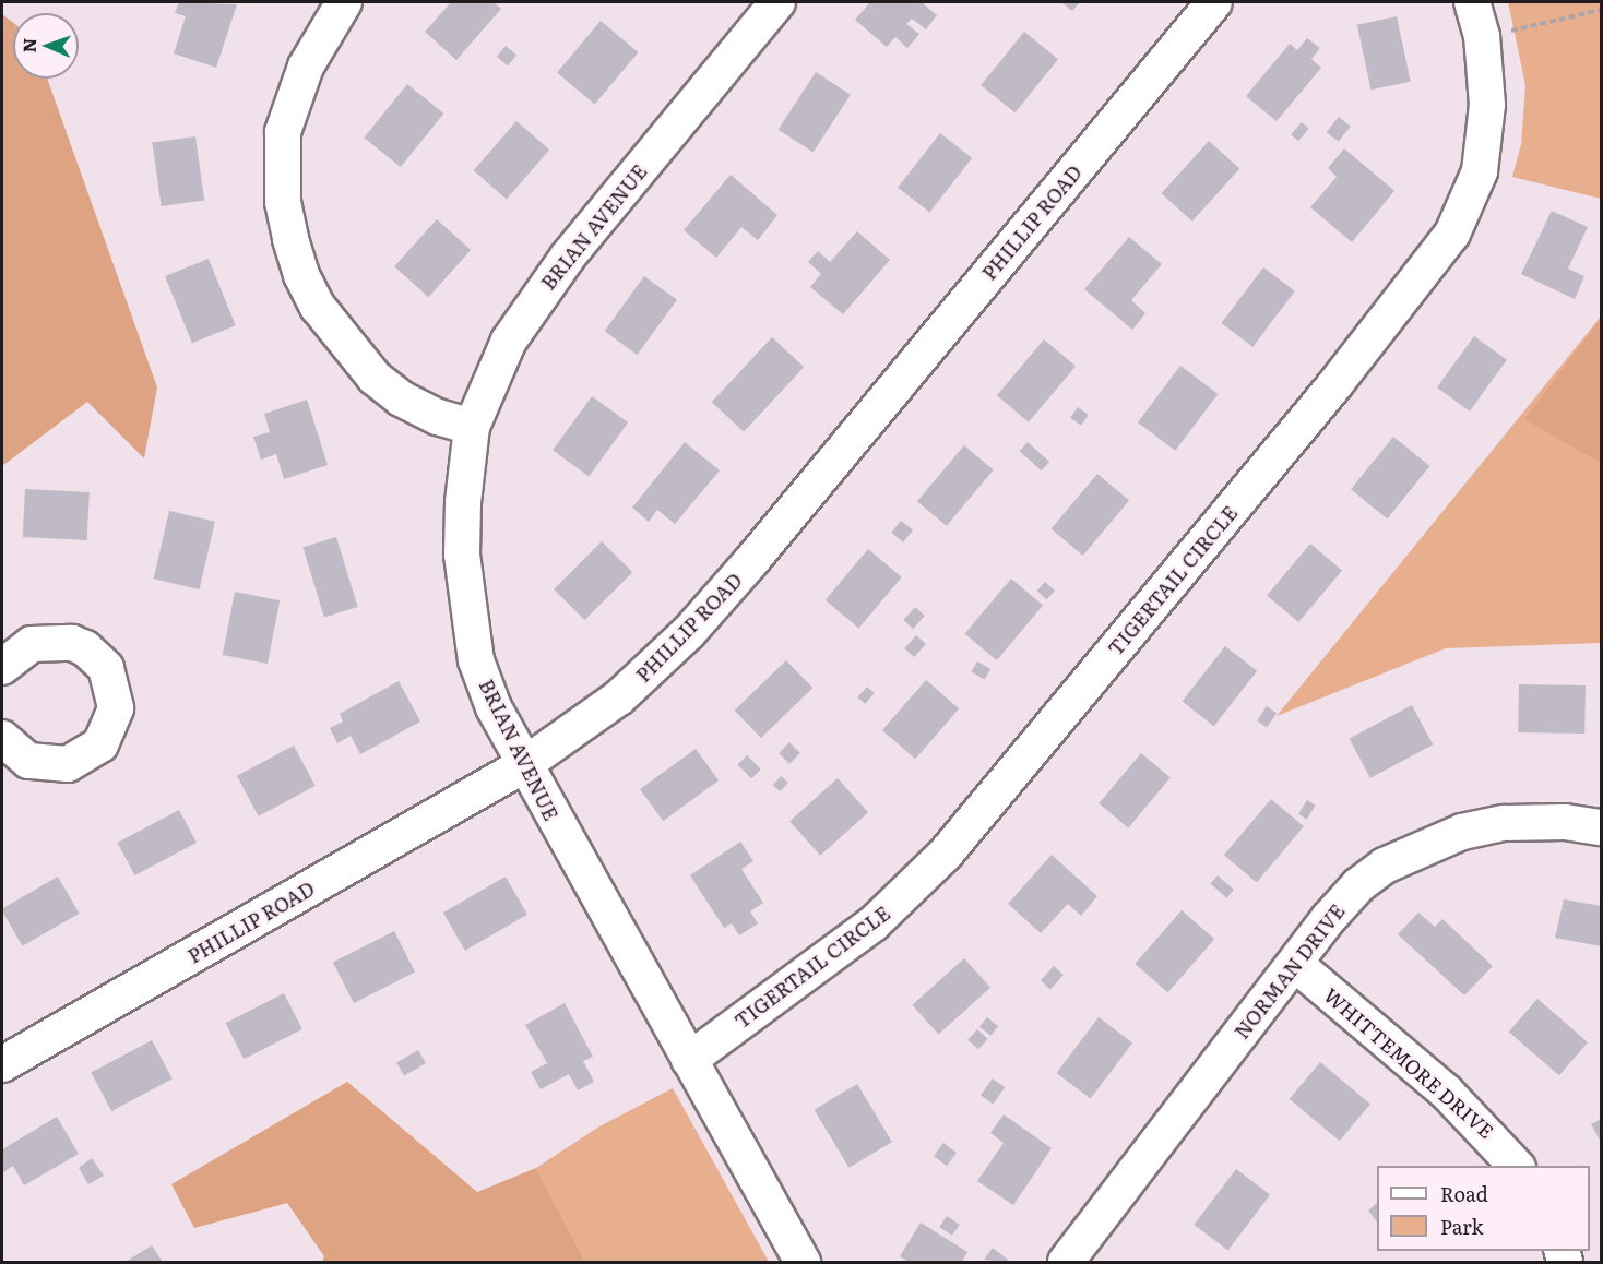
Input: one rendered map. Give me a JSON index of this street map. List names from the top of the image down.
{
  "streets": {
    "street": [
      "PHILLIP ROAD",
      "BRIAN AVENUE",
      "TIGERTAIL CIRCLE",
      "NORMAN DRIVE",
      "WHITTEMORE DRIVE"
    ]
  },
  "crossings": [
    ["PHILLIP ROAD", "BRIAN AVENUE"],
    ["BRIAN AVENUE", "TIGERTAIL CIRCLE"],
    ["NORMAN DRIVE", "WHITTEMORE DRIVE"]
  ],
  "legend": ["Road", "Park"],
  "north": "left"
}
